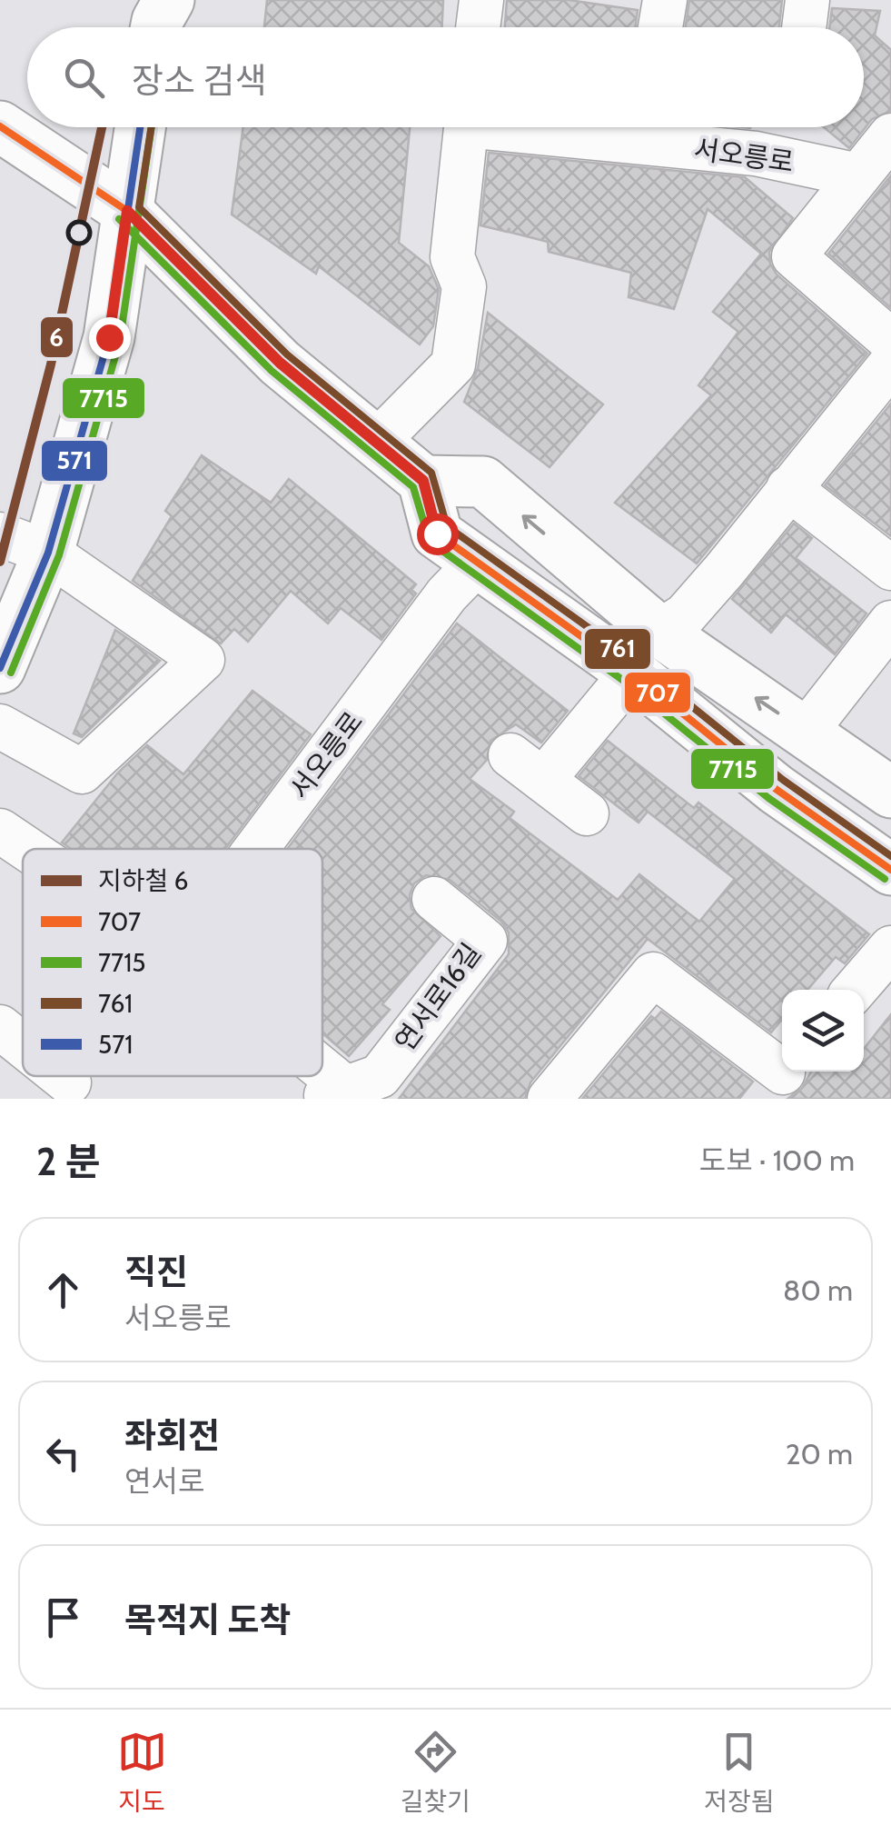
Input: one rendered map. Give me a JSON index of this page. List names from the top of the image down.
{
  "streets": {
    "street": ["서오릉로", "연서로16길"]
  },
  "lines": [
    "transit line 707",
    "metro line 6",
    "transit line 7715",
    "transit line 761",
    "transit line 571"
  ],
  "legend": [
    "지하철 6",
    "707",
    "7715",
    "761",
    "571"
  ],
  "page": {
    "search": "장소 검색",
    "heading": ["2 분", "도보 · 100 m"],
    "list": [
      ["직진", "서오릉로", "80 m"],
      ["좌회전", "연서로", "20 m"],
      "목적지 도착"
    ],
    "nav": ["지도", "길찾기", "저장됨"]
  }
}
